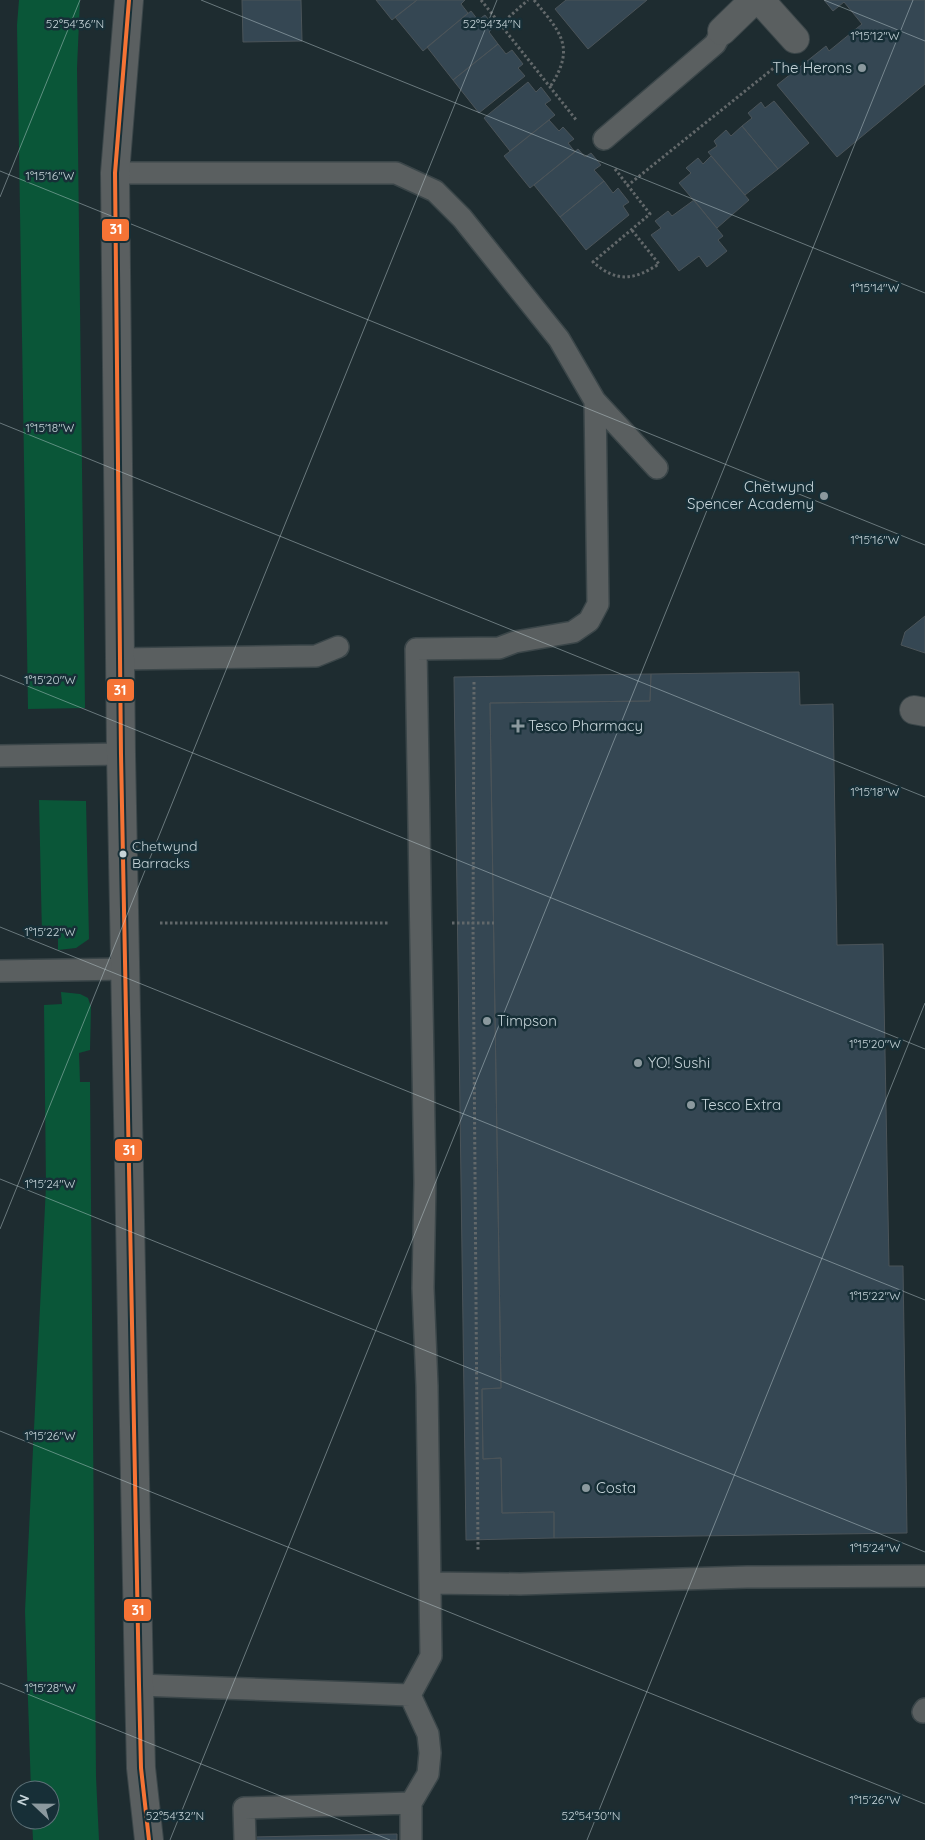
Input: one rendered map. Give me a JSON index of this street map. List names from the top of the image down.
{
  "places": {
    "other": [
      "The Herons",
      "Chetwynd Spencer Academy",
      "Chetwynd Barracks",
      "Timpson",
      "YO! Sushi",
      "Tesco Extra",
      "Costa"
    ],
    "health": ["Tesco Pharmacy"]
  },
  "lines": ["transit line 31"],
  "north": "left",
  "coordinates": [
    "52°54'34\"N",
    "52°54'36\"N",
    "1°15'12\"W",
    "1°15'16\"W",
    "1°15'14\"W",
    "1°15'18\"W",
    "1°15'20\"W",
    "1°15'22\"W",
    "1°15'24\"W",
    "1°15'26\"W",
    "1°15'28\"W",
    "52°54'32\"N",
    "52°54'30\"N"
  ]
}
